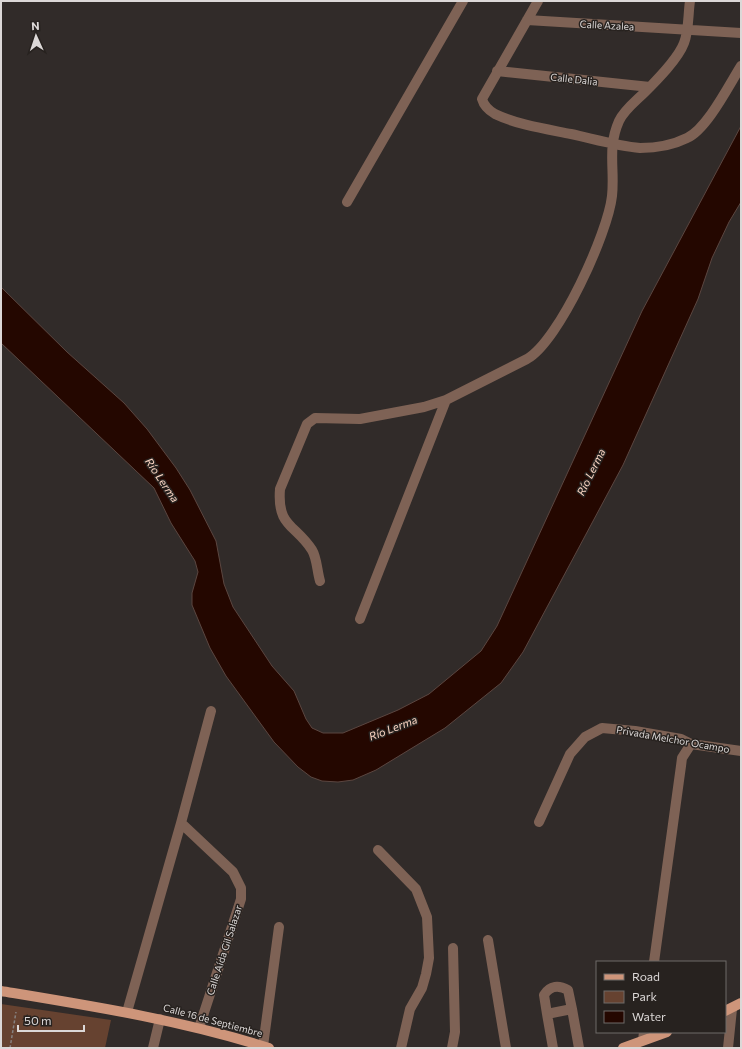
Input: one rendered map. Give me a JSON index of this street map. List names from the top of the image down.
{
  "streets": {
    "main road": ["Calle 16 de Septiembre"],
    "street": [
      "Calle Azalea",
      "Calle Dalia",
      "Privada Melchor Ocampo",
      "Calle Aída Gil Salazar"
    ]
  },
  "crossings": [
    ["Calle Aída Gil Salazar", "Calle 16 de Septiembre"]
  ],
  "water": ["Río Lerma"],
  "legend": ["Road", "Park", "Water"],
  "scale_bar": "50 m",
  "north": "top"
}
